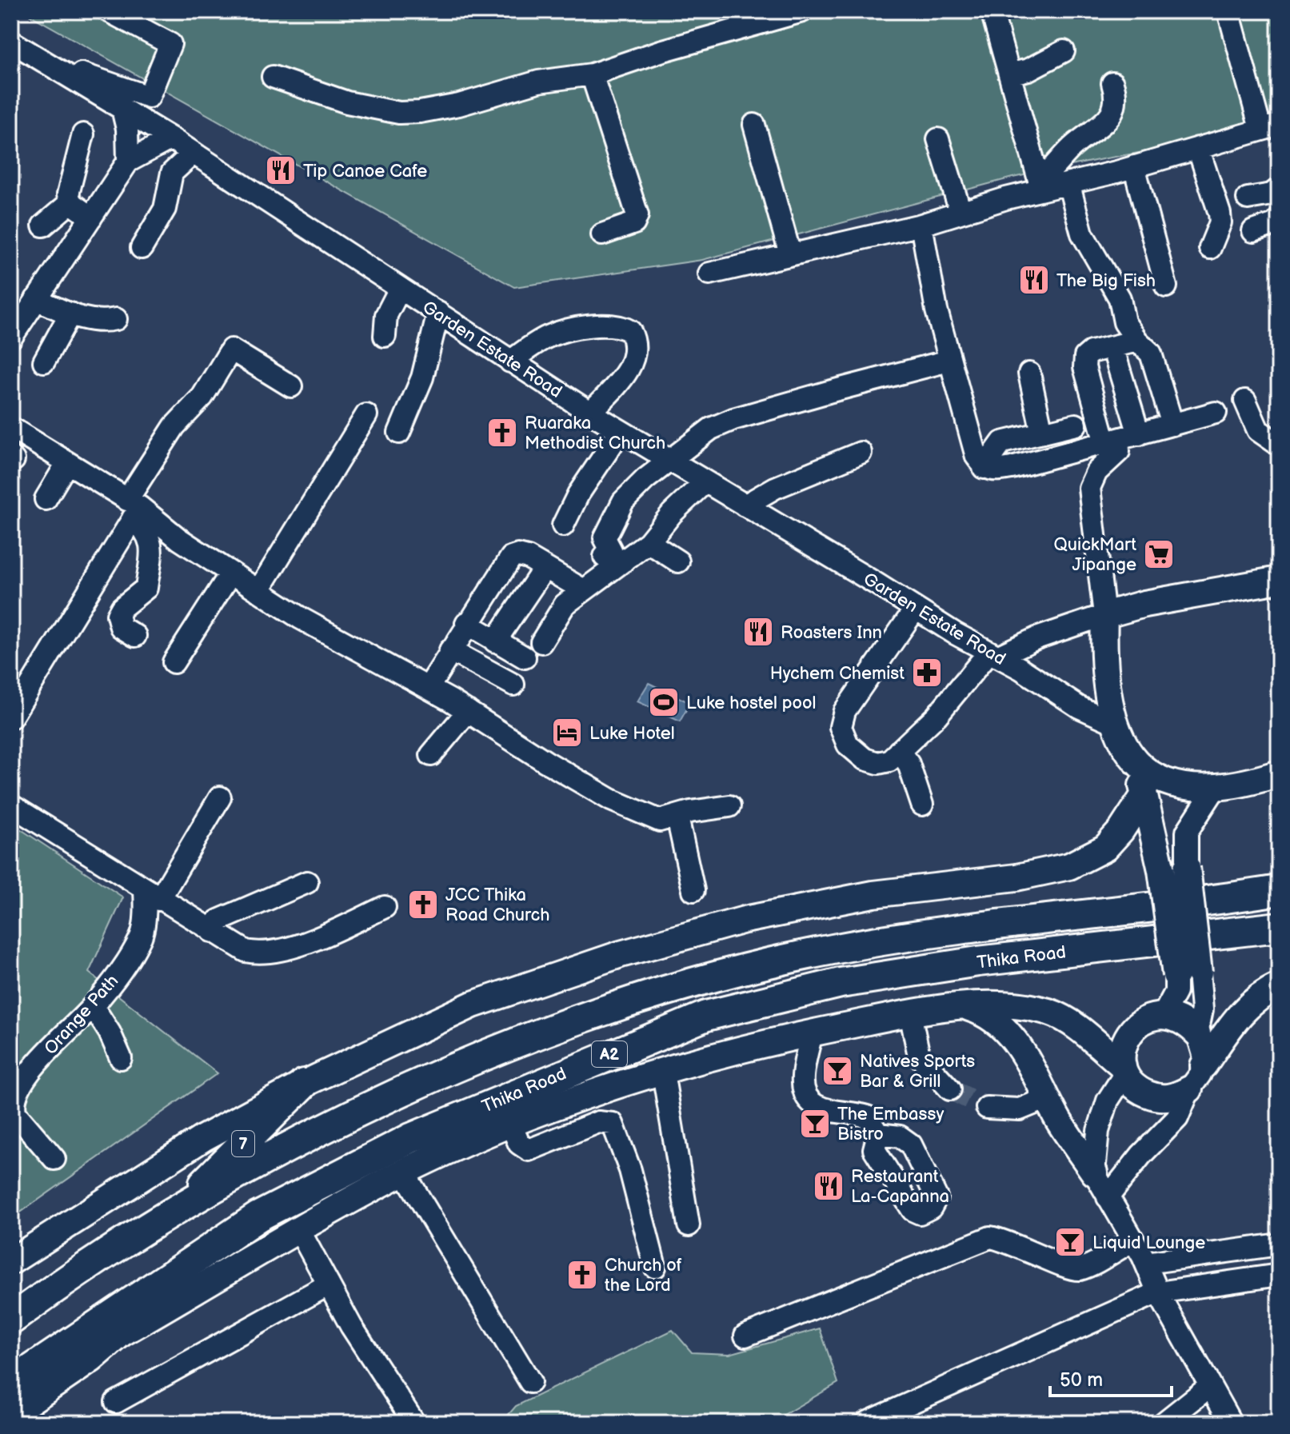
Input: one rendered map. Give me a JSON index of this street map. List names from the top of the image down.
{
  "streets": {
    "highway": ["Thika Road", "A2", "7"],
    "street": ["Garden Estate Road", "Orange Path"]
  },
  "crossings": [
    ["Thika Road", "7"]
  ],
  "places": {
    "restaurant": [
      "Tip Canoe Cafe",
      "The Big Fish",
      "Roasters Inn",
      "Restaurant La-Capanna"
    ],
    "church": ["Ruaraka Methodist Church", "JCC Thika Road Church", "Church of the Lord"],
    "supermarket": ["QuickMart Jipange"],
    "pharmacy": ["Hychem Chemist"],
    "sports": ["Luke hostel pool"],
    "hotel": ["Luke Hotel"],
    "bar": ["Natives Sports Bar & Grill", "The Embassy Bistro", "Liquid Lounge"]
  },
  "scale_bar": "50 m"
}
